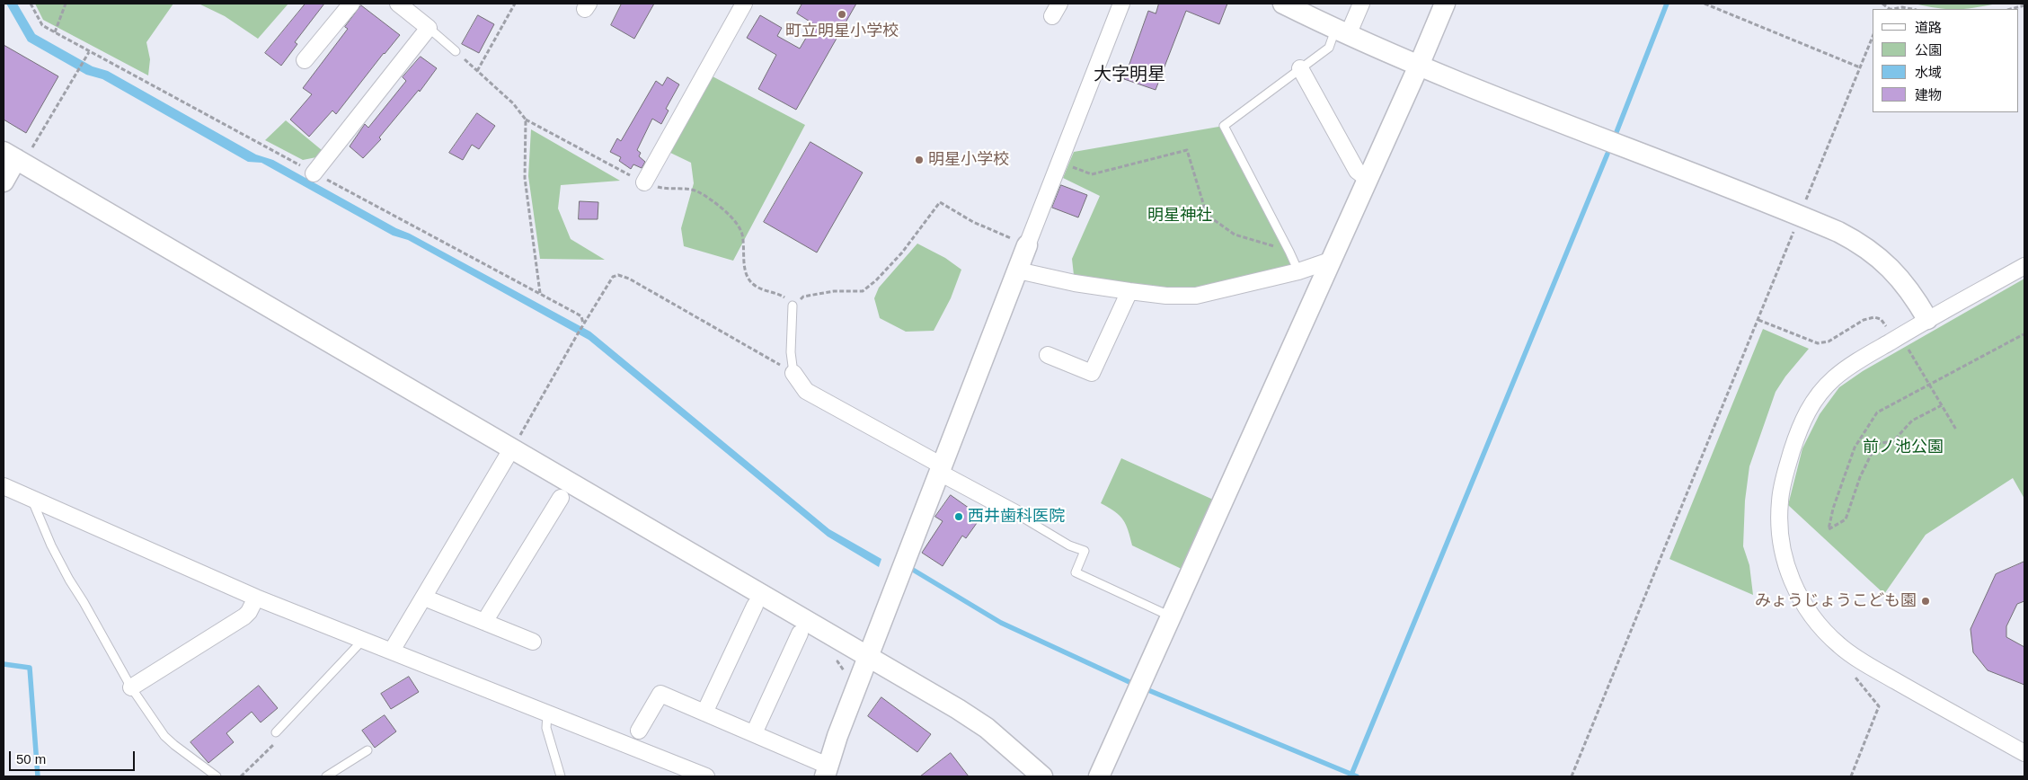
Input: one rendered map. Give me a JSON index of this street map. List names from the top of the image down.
{
  "districts": ["大字明星"],
  "parks": ["明星神社", "前ノ池公園"],
  "places": [
    "町立明星小学校",
    "明星小学校",
    "西井歯科医院",
    "みょうじょうこども園"
  ],
  "legend": [
    "道路",
    "公園",
    "水域",
    "建物"
  ],
  "scale_bar": "50 m"
}
